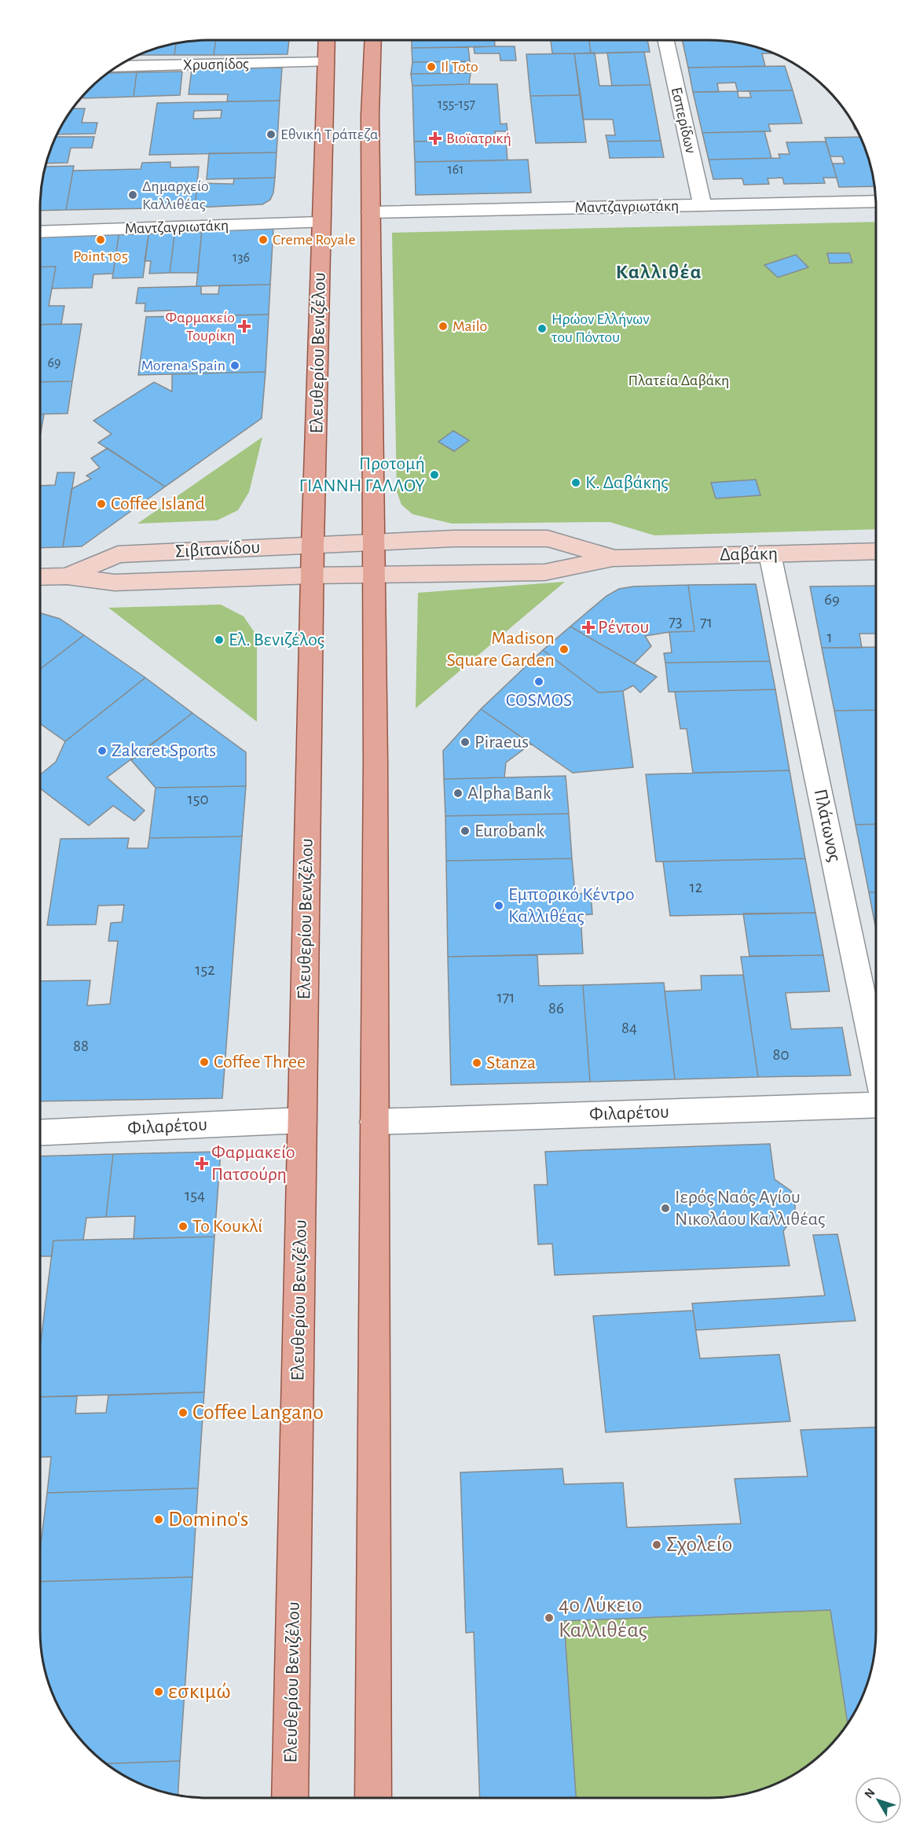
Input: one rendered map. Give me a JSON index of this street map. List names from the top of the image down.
{
  "streets": {
    "main road": ["Ελευθερίου Βενιζέλου", "Σιβιτανίδου", "Δαβάκη"],
    "street": [
      "Χρυσηίδος",
      "Εσπερίδων",
      "Μαντζαγριωτάκη",
      "Πλάτωνος",
      "Φιλαρέτου"
    ]
  },
  "crossings": [
    ["Χρυσηίδος", "Ελευθερίου Βενιζέλου"],
    ["Εσπερίδων", "Μαντζαγριωτάκη"],
    ["Μαντζαγριωτάκη", "Ελευθερίου Βενιζέλου"],
    ["Ελευθερίου Βενιζέλου", "Σιβιτανίδου"],
    ["Ελευθερίου Βενιζέλου", "Φιλαρέτου"],
    ["Σιβιτανίδου", "Δαβάκη"],
    ["Δαβάκη", "Πλάτωνος"]
  ],
  "districts": ["Καλλιθέα"],
  "parks": ["Πλατεία Δαβάκη"],
  "places": {
    "other": [
      "Il Toto",
      "Εθνική Τράπεζα",
      "Δημαρχείο Καλλιθέας",
      "Point 105",
      "Creme Royale",
      "Mailo",
      "Ηρώον Ελλήνων του Πόντου",
      "Morena Spain",
      "Προτομή ΓΙΑΝΝΗ ΓΑΛΛΟΥ",
      "Κ. Δαβάκης",
      "Coffee Island",
      "Ελ. Βενιζέλος",
      "Madison Square Garden",
      "COSMOS",
      "Piraeus",
      "Zakcret Sports",
      "Alpha Bank",
      "Eurobank",
      "Εμπορικό Κέντρο Καλλιθέας",
      "Coffee Three",
      "Stanza",
      "Ιερός Ναός Αγίου Νικολάου Καλλιθέας",
      "Το Κουκλί",
      "Coffee Langano",
      "Domino's",
      "Σχολείο",
      "4ο Λύκειο Καλλιθέας",
      "εσκιμώ"
    ],
    "health": [
      "Βιοϊατρική",
      "Φαρμακείο Τουρίκη",
      "Ρέντου",
      "Φαρμακείο Πατσούρη"
    ]
  },
  "house_numbers": [
    "155-157",
    "161",
    "136",
    "69",
    "69",
    "73",
    "71",
    "1",
    "150",
    "12",
    "152",
    "171",
    "86",
    "84",
    "88",
    "80",
    "154"
  ],
  "north": "top left"
}
